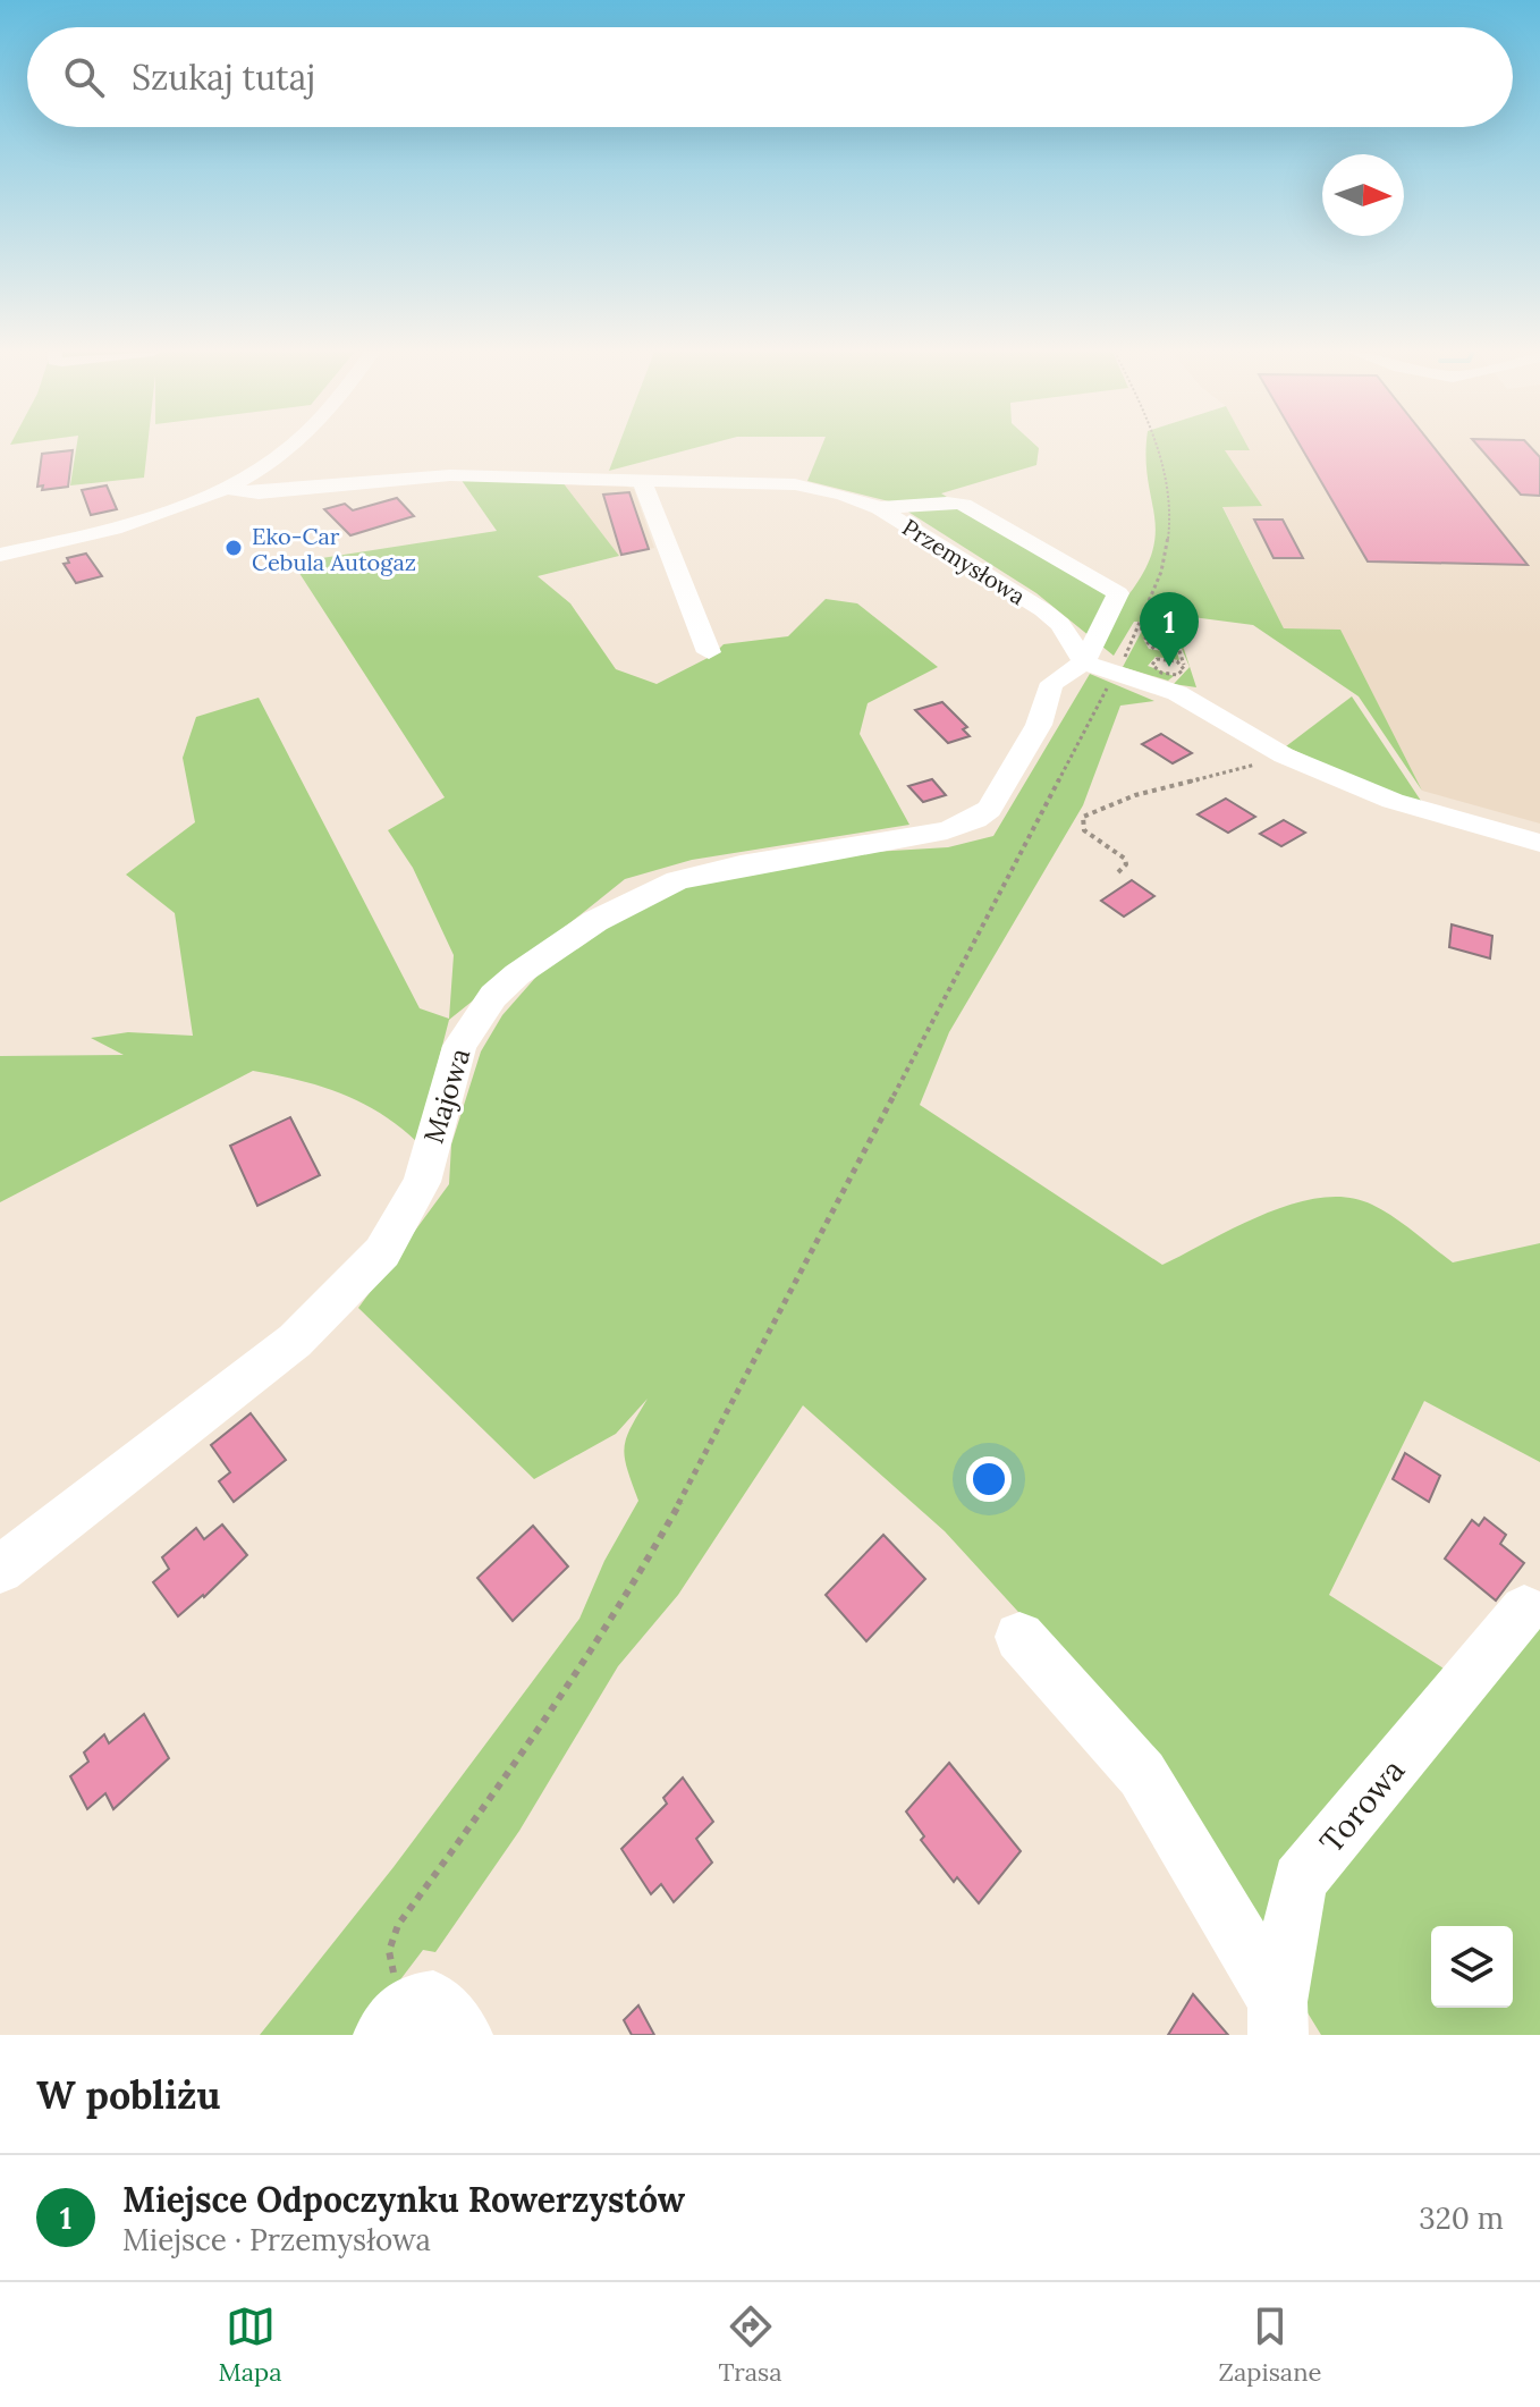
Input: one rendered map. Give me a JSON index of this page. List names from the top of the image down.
{
  "streets": {
    "street": ["Przemysłowa", "Majowa", "Torowa"]
  },
  "crossings": [
    ["Przemysłowa", "Majowa"]
  ],
  "places": ["Eko-Car Cebula Autogaz"],
  "north": "right",
  "page": {
    "search": "Szukaj tutaj",
    "pins": "1",
    "heading": "W pobliżu",
    "list": [
      {
        "mark": "1",
        "name": "Miejsce Odpoczynku Rowerzystów",
        "note": "Miejsce · Przemysłowa",
        "value": "320 m"
      }
    ],
    "nav": ["Mapa", "Trasa", "Zapisane"]
  }
}
